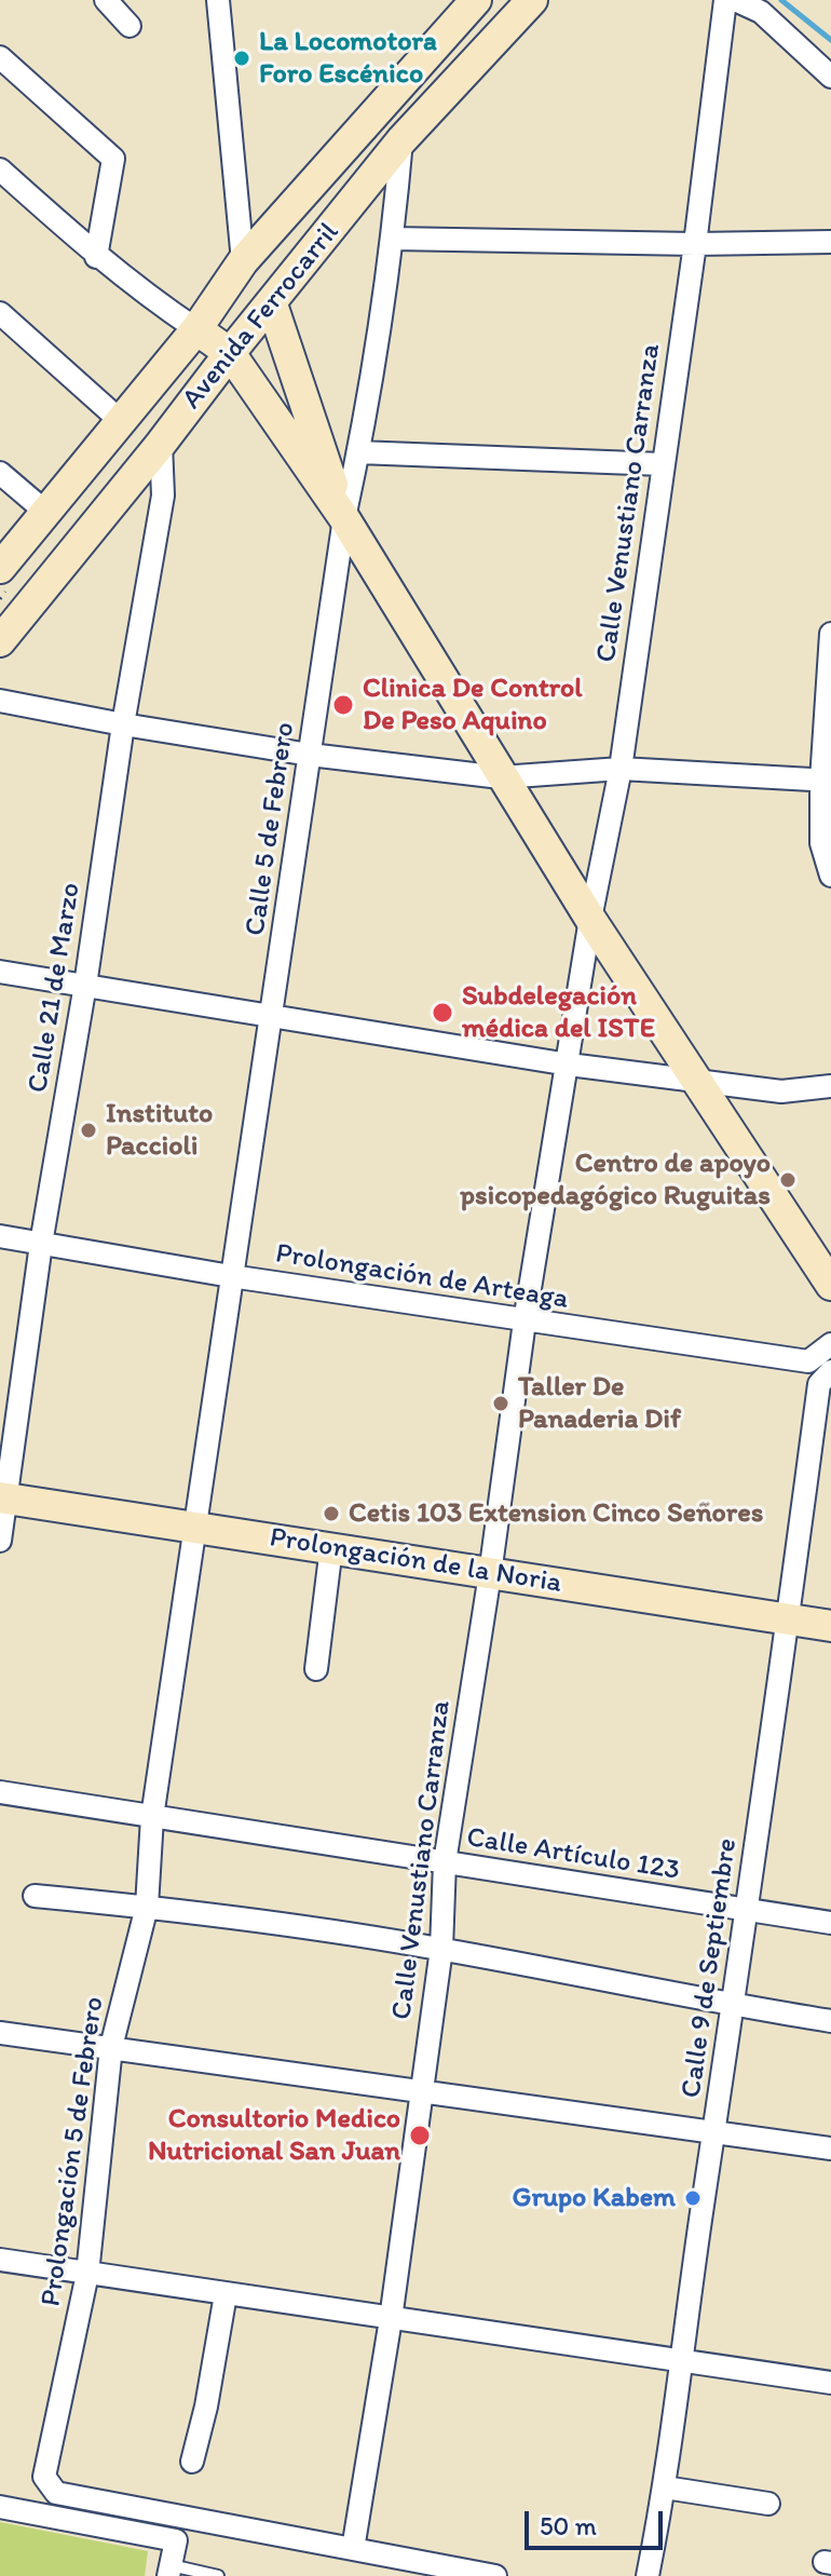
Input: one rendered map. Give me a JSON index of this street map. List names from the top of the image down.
{
  "streets": {
    "main road": ["Avenida Ferrocarril", "Prolongación de la Noria"],
    "street": [
      "Calle Venustiano Carranza",
      "Calle 5 de Febrero",
      "Calle 21 de Marzo",
      "Prolongación de Arteaga",
      "Calle Artículo 123",
      "Calle 9 de Septiembre",
      "Prolongación 5 de Febrero"
    ]
  },
  "crossings": [
    ["Avenida Ferrocarril", "Calle 5 de Febrero"],
    ["Avenida Ferrocarril", "Calle 21 de Marzo"],
    ["Calle Venustiano Carranza", "Prolongación de Arteaga"],
    ["Calle Venustiano Carranza", "Prolongación de la Noria"],
    ["Calle Venustiano Carranza", "Calle Artículo 123"],
    ["Calle Venustiano Carranza", "Prolongación 5 de Febrero"],
    ["Calle 5 de Febrero", "Prolongación de Arteaga"],
    ["Calle 5 de Febrero", "Prolongación de la Noria"],
    ["Calle 5 de Febrero", "Prolongación 5 de Febrero"],
    ["Calle 21 de Marzo", "Prolongación de Arteaga"],
    ["Calle 21 de Marzo", "Prolongación de la Noria"],
    ["Prolongación de la Noria", "Calle 9 de Septiembre"],
    ["Prolongación de la Noria", "Prolongación 5 de Febrero"],
    ["Calle Artículo 123", "Calle 9 de Septiembre"],
    ["Calle Artículo 123", "Prolongación 5 de Febrero"]
  ],
  "places": [
    "La Locomotora Foro Escénico",
    "Clinica De Control De Peso Aquino",
    "Subdelegación médica del ISTE",
    "Instituto Paccioli",
    "Centro de apoyo psicopedagógico Ruguitas",
    "Taller De Panaderia Dif",
    "Cetis 103 Extension Cinco Señores",
    "Consultorio Medico Nutricional San Juan",
    "Grupo Kabem"
  ],
  "scale_bar": "50 m"
}
